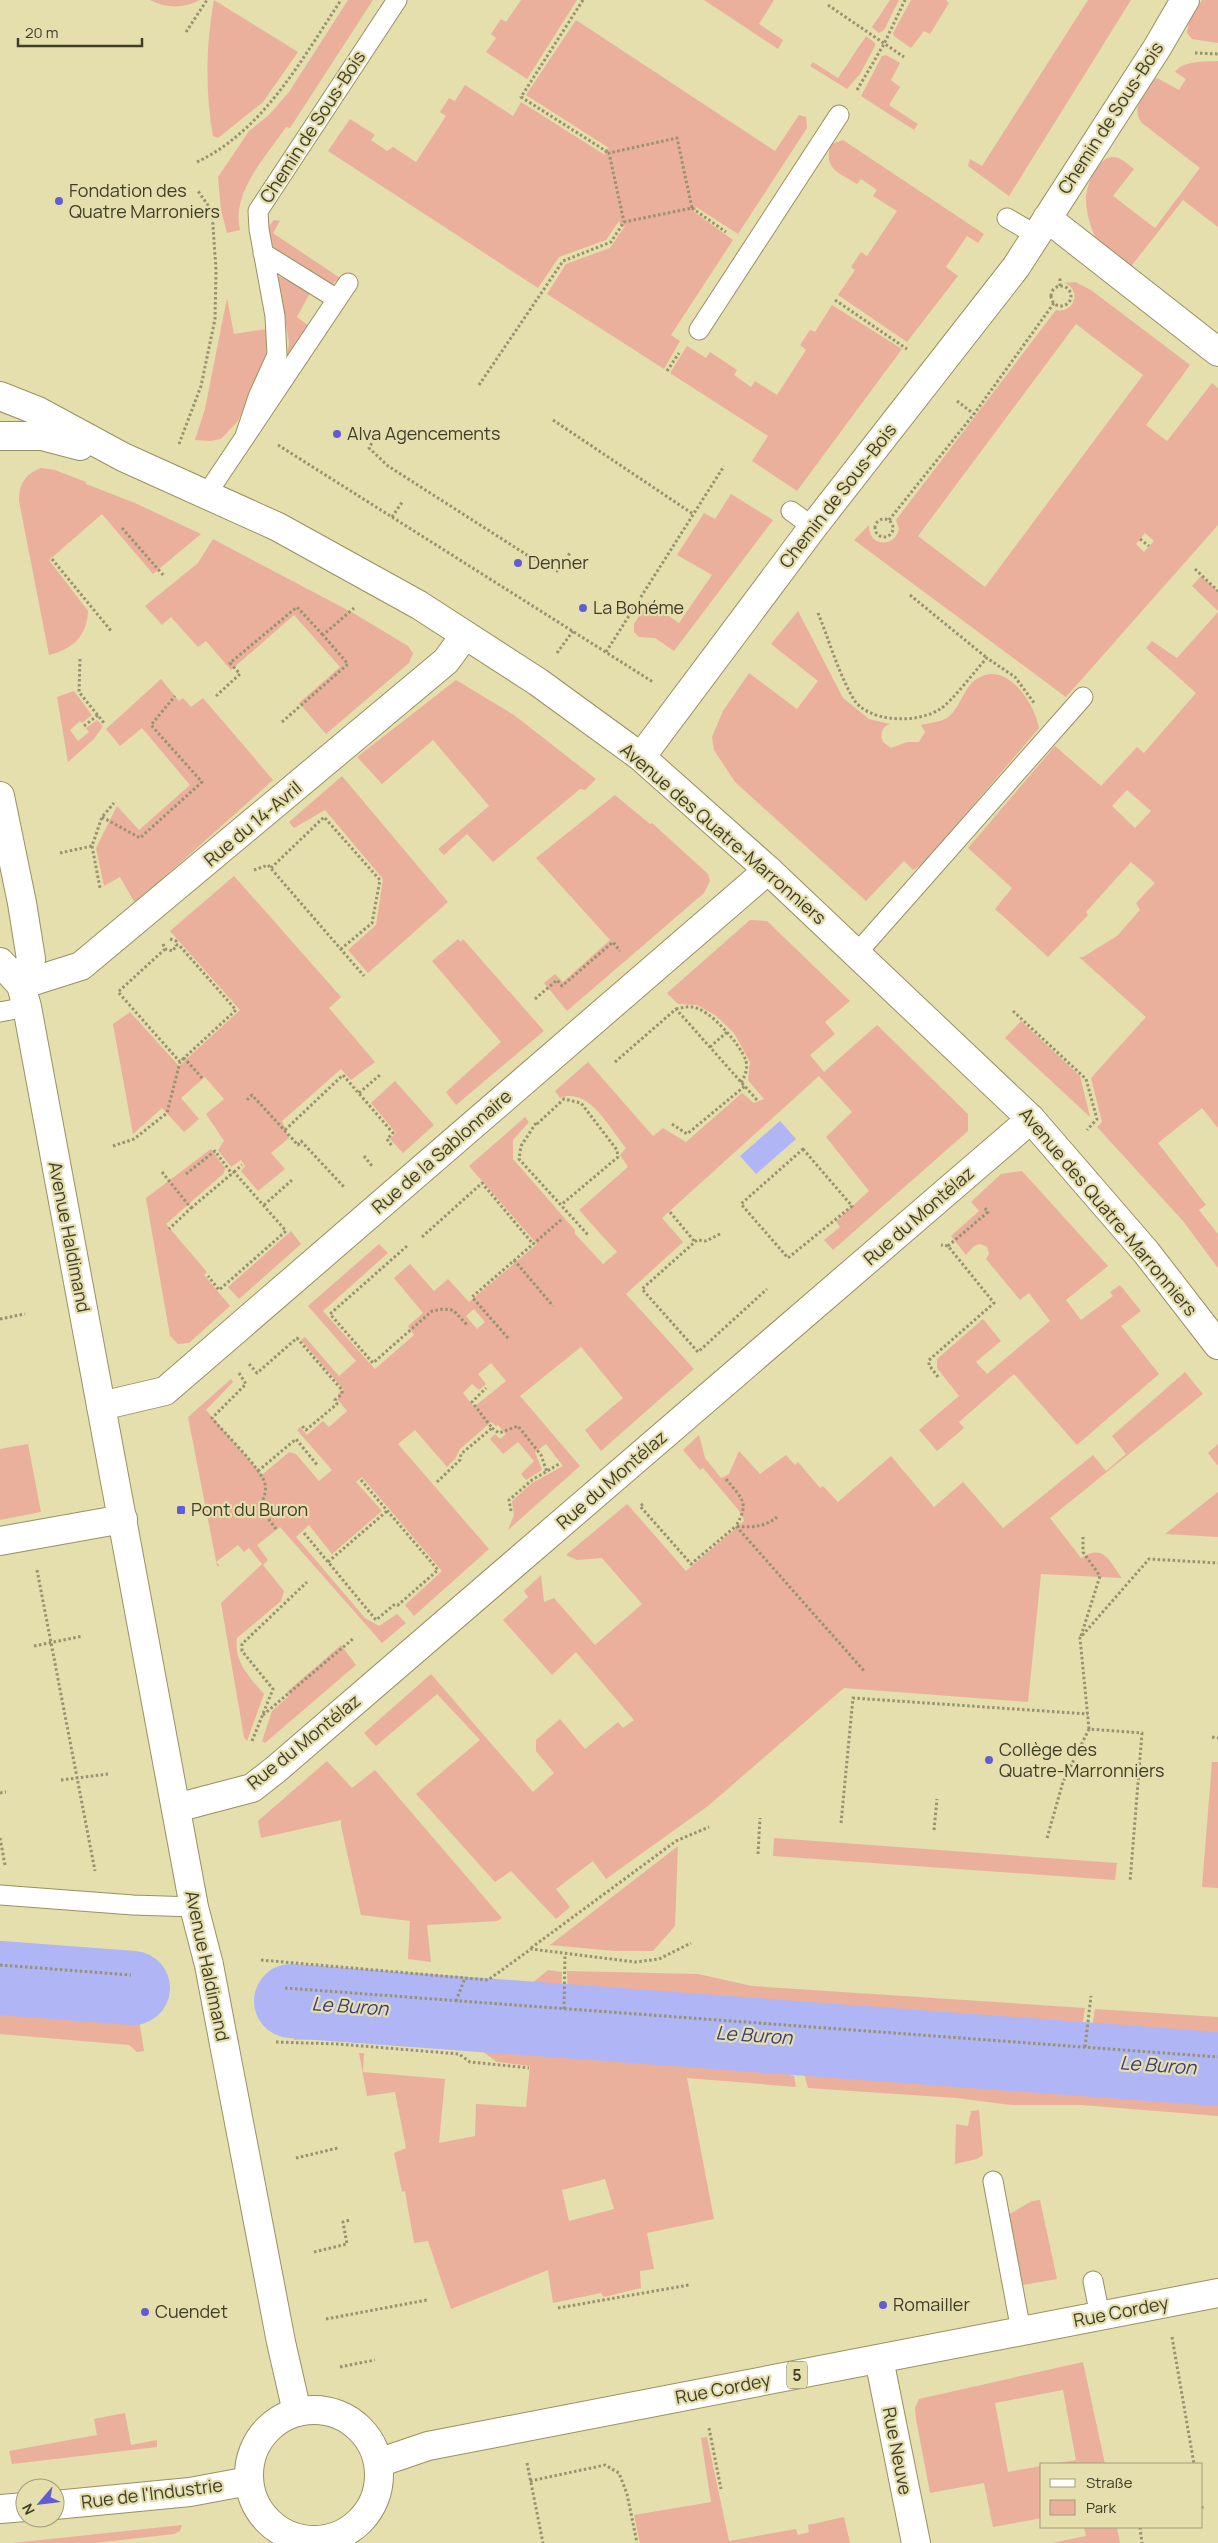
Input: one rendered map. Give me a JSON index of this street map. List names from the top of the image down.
{
  "streets": {
    "street": [
      "Chemin de Sous-Bois",
      "Rue du 14-Avril",
      "Avenue des Quatre-Marronniers",
      "Rue de la Sablonnaire",
      "Rue du Montélaz",
      "Avenue Haldimand",
      "Rue Cordey",
      "5",
      "Rue Neuve",
      "Rue de l'Industrie"
    ]
  },
  "crossings": [
    ["Chemin de Sous-Bois", "Avenue des Quatre-Marronniers"],
    ["Rue du 14-Avril", "Avenue des Quatre-Marronniers"],
    ["Rue du 14-Avril", "Avenue Haldimand"],
    ["Avenue des Quatre-Marronniers", "Rue de la Sablonnaire"],
    ["Avenue des Quatre-Marronniers", "Rue du Montélaz"],
    ["Rue de la Sablonnaire", "Avenue Haldimand"],
    ["Rue du Montélaz", "Avenue Haldimand"],
    ["Avenue Haldimand", "Rue Cordey"],
    ["Avenue Haldimand", "Rue de l'Industrie"],
    ["Rue Cordey", "Rue Neuve"],
    ["Rue Cordey", "Rue de l'Industrie"]
  ],
  "water": ["Le Buron"],
  "places": {
    "other": [
      "Fondation des Quatre Marroniers",
      "Alva Agencements",
      "Denner",
      "La Bohéme",
      "Collège des Quatre-Marronniers",
      "Romailler",
      "Cuendet"
    ],
    "transit": ["Pont du Buron"]
  },
  "legend": ["Straße", "Park"],
  "scale_bar": "20 m",
  "north": "bottom left"
}
